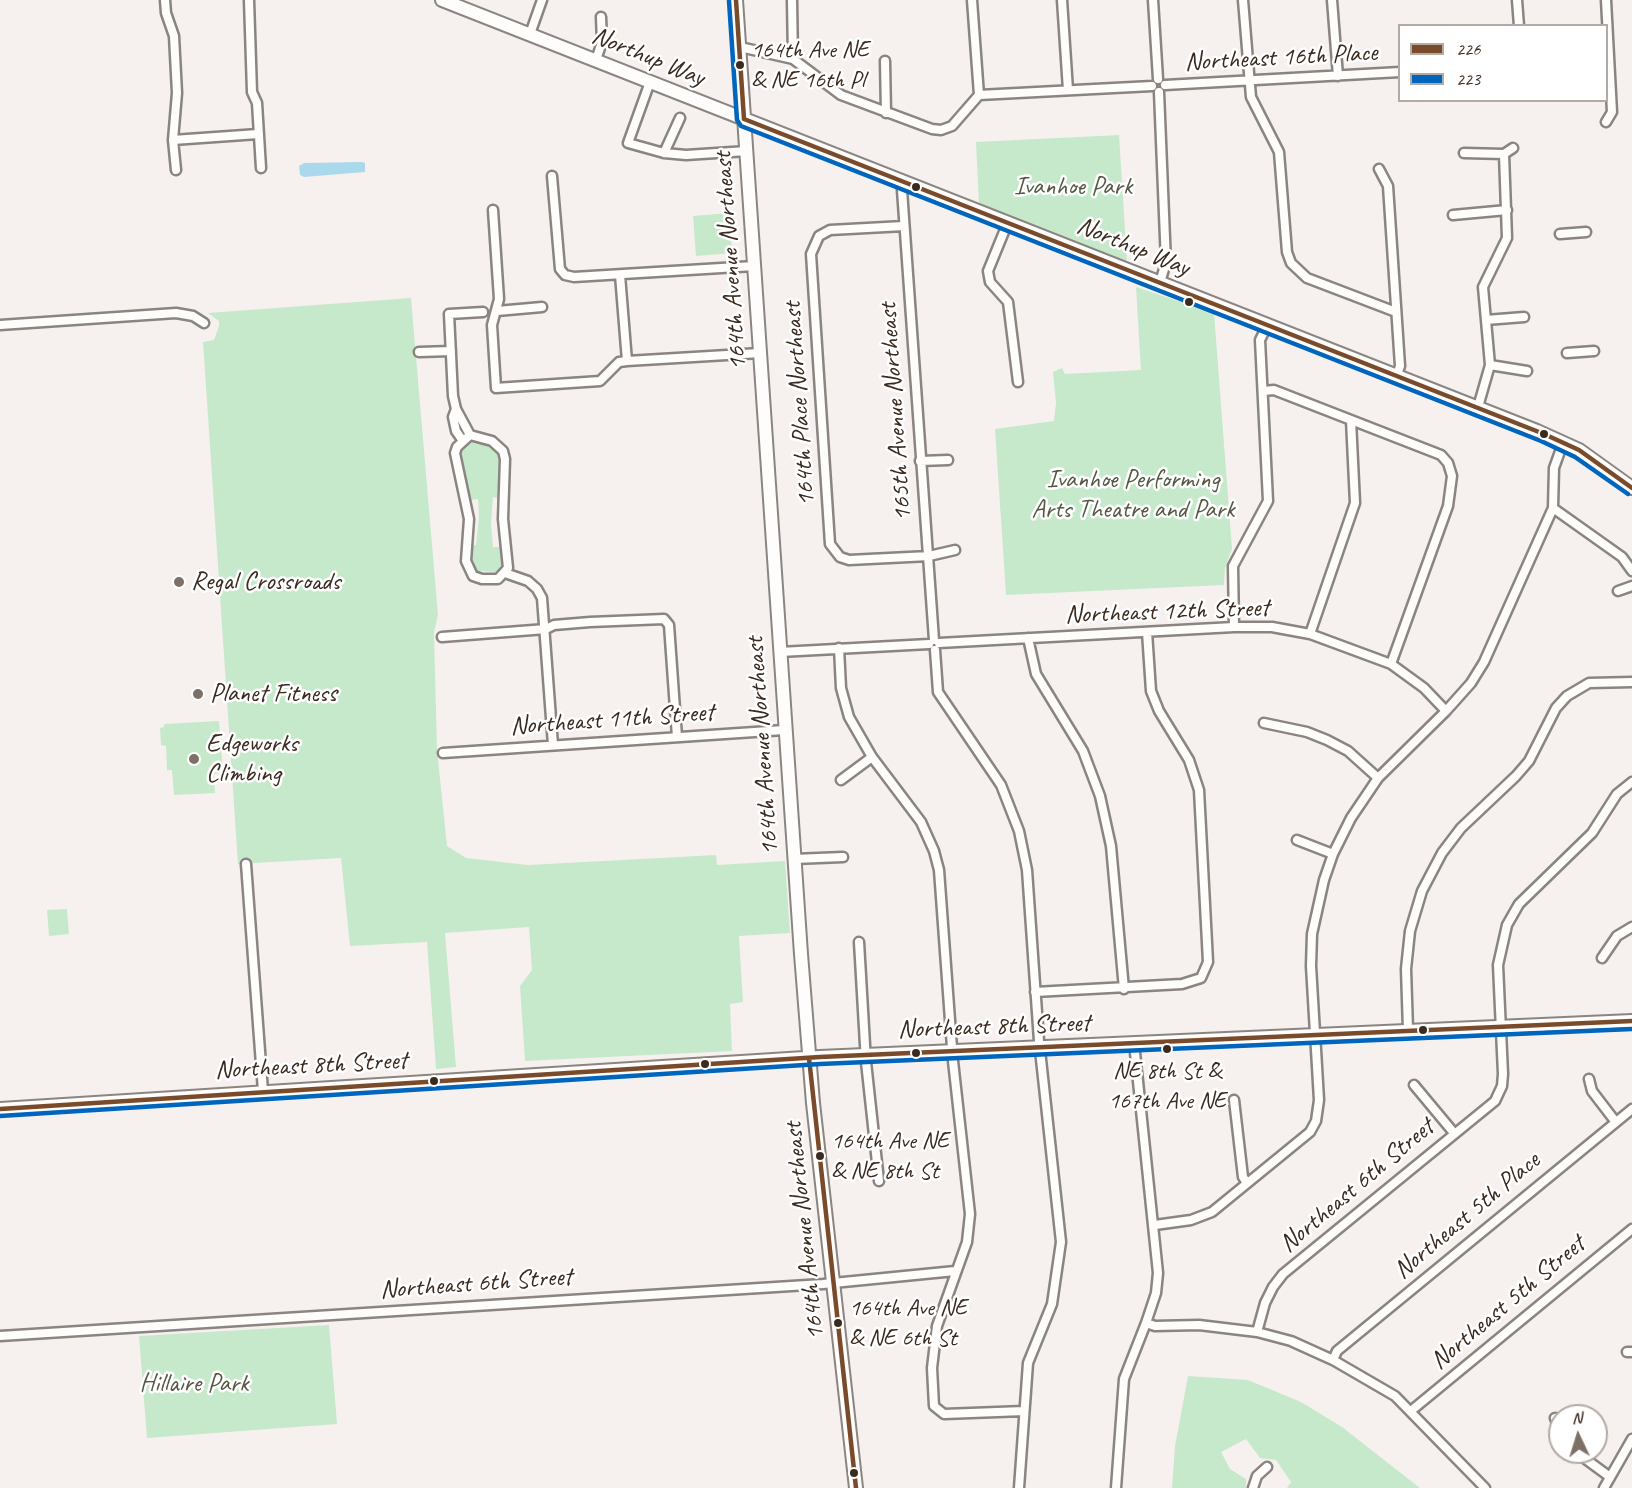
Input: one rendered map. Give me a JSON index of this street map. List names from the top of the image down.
{
  "streets": {
    "street": [
      "Northup Way",
      "Northeast 16th Place",
      "164th Avenue Northeast",
      "164th Place Northeast",
      "165th Avenue Northeast",
      "Northeast 12th Street",
      "Northeast 11th Street",
      "Northeast 8th Street",
      "Northeast 6th Street",
      "Northeast 5th Place",
      "Northeast 5th Street"
    ]
  },
  "crossings": [
    ["Northup Way", "164th Avenue Northeast"],
    ["Northup Way", "165th Avenue Northeast"],
    ["164th Avenue Northeast", "Northeast 12th Street"],
    ["164th Avenue Northeast", "Northeast 11th Street"],
    ["164th Avenue Northeast", "Northeast 8th Street"],
    ["164th Avenue Northeast", "Northeast 6th Street"],
    ["164th Place Northeast", "165th Avenue Northeast"],
    ["165th Avenue Northeast", "Northeast 12th Street"],
    ["165th Avenue Northeast", "Northeast 8th Street"],
    ["Northeast 8th Street", "Northeast 6th Street"]
  ],
  "parks": ["Ivanhoe Park", "Ivanhoe Performing Arts Theatre and Park", "Hillaire Park"],
  "places": [
    "164th Ave NE & NE 16th Pl",
    "Regal Crossroads",
    "Planet Fitness",
    "Edgeworks Climbing",
    "NE 8th St & 167th Ave NE",
    "164th Ave NE & NE 8th St",
    "164th Ave NE & NE 6th St"
  ],
  "lines": ["transit line 226", "transit line 223"],
  "legend": ["226", "223"],
  "north": "top"
}
